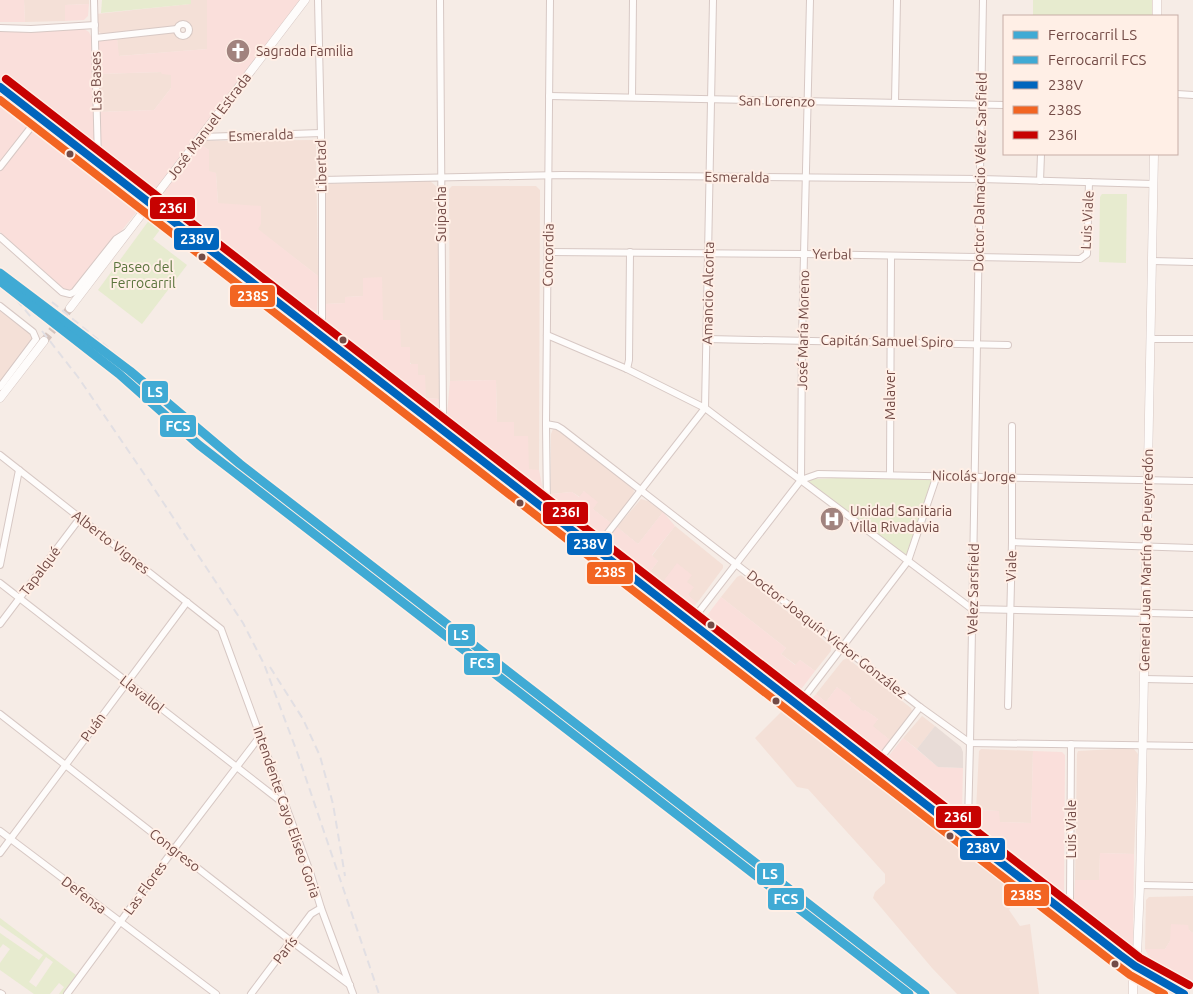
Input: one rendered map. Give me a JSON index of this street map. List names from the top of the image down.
{
  "streets": {
    "street": [
      "Las Bases",
      "San Lorenzo",
      "José Manuel Estrada",
      "Esmeralda",
      "Libertad",
      "Doctor Dalmacio Vélez Sarsfield",
      "Suipacha",
      "Luis Viale",
      "Yerbal",
      "Concordia",
      "Amancio Alcorta",
      "José María Moreno",
      "Capitán Samuel Spiro",
      "Malaver",
      "Nicolás Jorge",
      "Alberto Vignes",
      "General Juan Martín de Pueyrredón",
      "Viale",
      "Tapalqué",
      "Velez Sarsfield",
      "Doctor Joaquín Victor González",
      "Llavallol",
      "Puán",
      "Intendente Cayo Eliseo Goria",
      "Congreso",
      "Las Flores",
      "Defensa",
      "París"
    ]
  },
  "crossings": [
    ["San Lorenzo", "Doctor Dalmacio Vélez Sarsfield"],
    ["San Lorenzo", "Concordia"],
    ["San Lorenzo", "Amancio Alcorta"],
    ["San Lorenzo", "José María Moreno"],
    ["José Manuel Estrada", "Esmeralda"],
    ["Esmeralda", "Libertad"],
    ["Esmeralda", "Doctor Dalmacio Vélez Sarsfield"],
    ["Esmeralda", "Suipacha"],
    ["Esmeralda", "Luis Viale"],
    ["Esmeralda", "Concordia"],
    ["Esmeralda", "Amancio Alcorta"],
    ["Esmeralda", "José María Moreno"],
    ["Esmeralda", "General Juan Martín de Pueyrredón"],
    ["Doctor Dalmacio Vélez Sarsfield", "Yerbal"],
    ["Doctor Dalmacio Vélez Sarsfield", "Capitán Samuel Spiro"],
    ["Doctor Dalmacio Vélez Sarsfield", "Velez Sarsfield"],
    ["Luis Viale", "Yerbal"],
    ["Yerbal", "Concordia"],
    ["Yerbal", "Amancio Alcorta"],
    ["Yerbal", "José María Moreno"],
    ["Yerbal", "Malaver"],
    ["Concordia", "Doctor Joaquín Victor González"],
    ["Amancio Alcorta", "Capitán Samuel Spiro"],
    ["José María Moreno", "Capitán Samuel Spiro"],
    ["José María Moreno", "Nicolás Jorge"],
    ["Capitán Samuel Spiro", "Malaver"],
    ["Capitán Samuel Spiro", "Velez Sarsfield"],
    ["Malaver", "Nicolás Jorge"],
    ["Nicolás Jorge", "General Juan Martín de Pueyrredón"],
    ["Nicolás Jorge", "Viale"],
    ["Nicolás Jorge", "Velez Sarsfield"],
    ["Alberto Vignes", "Tapalqué"],
    ["Alberto Vignes", "Puán"],
    ["Alberto Vignes", "Intendente Cayo Eliseo Goria"],
    ["Tapalqué", "Llavallol"],
    ["Velez Sarsfield", "Doctor Joaquín Victor González"],
    ["Llavallol", "Puán"],
    ["Llavallol", "Intendente Cayo Eliseo Goria"],
    ["Llavallol", "Las Flores"],
    ["Puán", "Congreso"],
    ["Puán", "Defensa"],
    ["Intendente Cayo Eliseo Goria", "Congreso"],
    ["Intendente Cayo Eliseo Goria", "Las Flores"],
    ["Intendente Cayo Eliseo Goria", "París"],
    ["Congreso", "Las Flores"],
    ["Congreso", "París"],
    ["Las Flores", "Defensa"]
  ],
  "parks": ["Paseo del Ferrocarril"],
  "places": {
    "church": ["Sagrada Familia"],
    "hospital": ["Unidad Sanitaria Villa Rivadavia"]
  },
  "lines": [
    "transit line 236I",
    "transit line 238V",
    "transit line 238S",
    "rail line LS",
    "rail line FCS"
  ],
  "legend": [
    "Ferrocarril LS",
    "Ferrocarril FCS",
    "238V",
    "238S",
    "236I"
  ]
}
